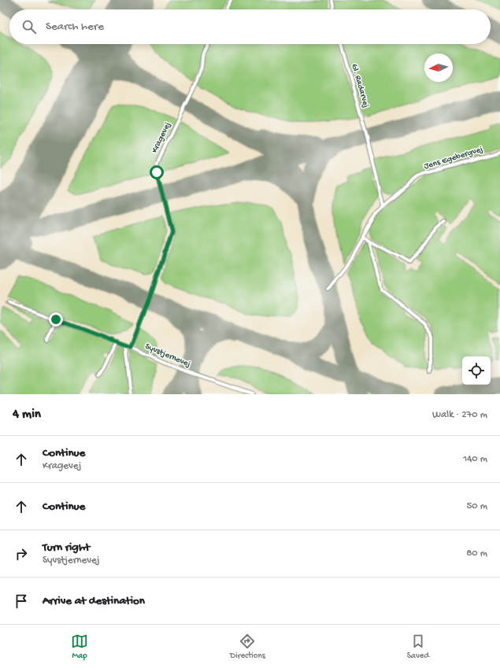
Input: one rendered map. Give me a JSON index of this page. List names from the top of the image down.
{
  "streets": {
    "lane": [
      "Gl. Radarvej",
      "Kragevej",
      "Jens Egebergvej",
      "Syvstjernevej"
    ]
  },
  "crossings": [
    ["Gl. Radarvej", "Jens Egebergvej"],
    ["Kragevej", "Syvstjernevej"]
  ],
  "north": "left",
  "page": {
    "search": "Search here",
    "heading": ["4 min", "Walk · 270 m"],
    "list": [
      ["Continue", "Kragevej", "140 m"],
      ["Continue", "50 m"],
      ["Turn right", "Syvstjernevej", "80 m"],
      "Arrive at destination"
    ],
    "nav": ["Map", "Directions", "Saved"]
  }
}
